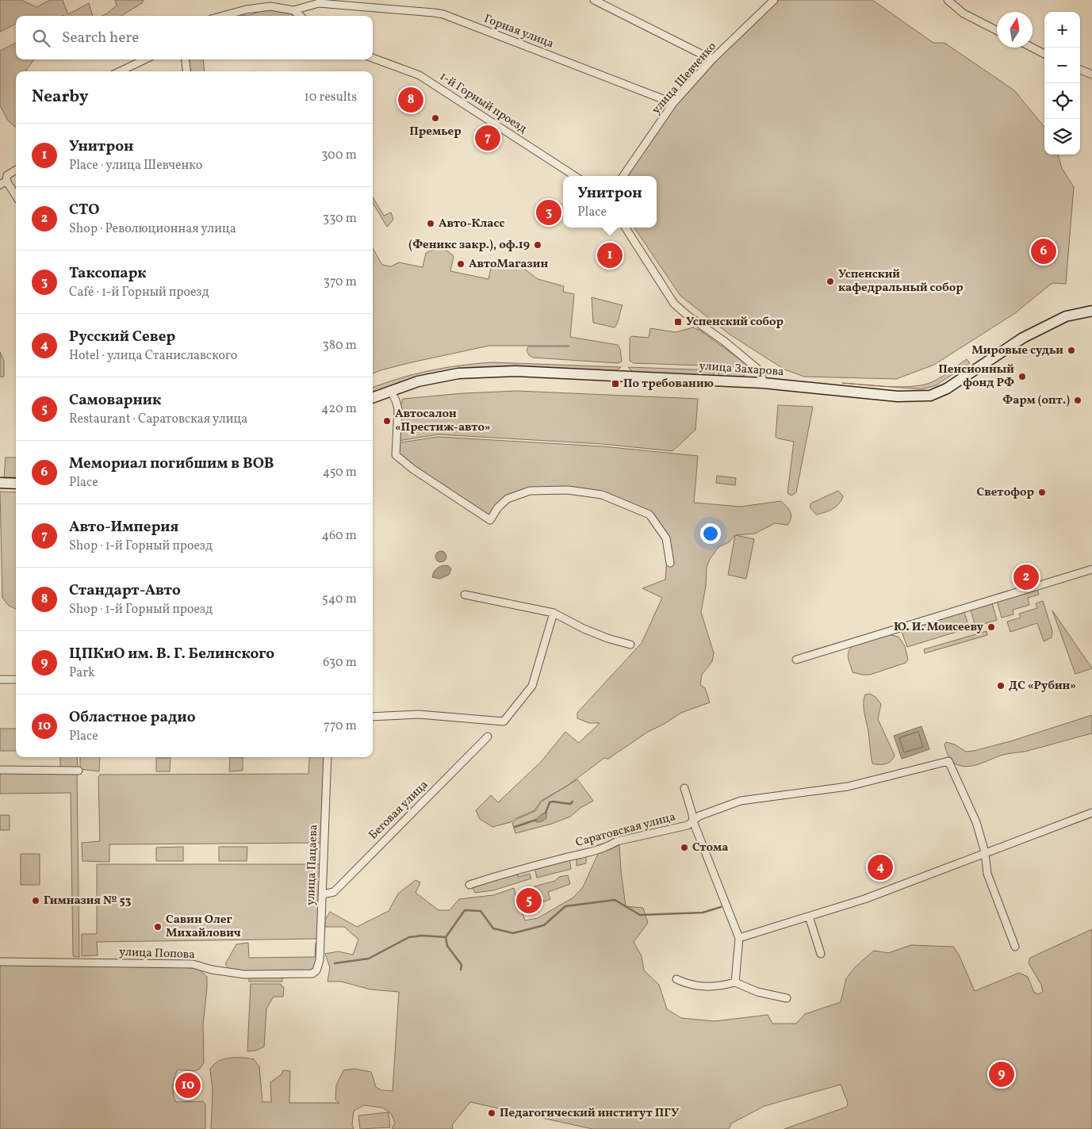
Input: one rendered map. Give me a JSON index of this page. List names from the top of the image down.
{
  "streets": {
    "main road": ["улица Захарова"],
    "street": [
      "Горная улица",
      "улица Шевченко",
      "1-й Горный проезд",
      "Беговая улица",
      "Саратовская улица",
      "улица Пацаева",
      "улица Попова"
    ]
  },
  "crossings": [
    ["Горная улица", "улица Шевченко"],
    ["Беговая улица", "улица Пацаева"],
    ["улица Пацаева", "улица Попова"]
  ],
  "places": {
    "other": [
      "Премьер",
      "Авто-Класс",
      "(Феникс закр.), оф.19",
      "АвтоМагазин",
      "Успенский кафедральный собор",
      "Мировые судьи",
      "Пенсионный фонд РФ",
      "Фарм (опт.)",
      "Автосалон «Престиж-авто»",
      "Светофор",
      "Ю. И. Моисееву",
      "ДС «Рубин»",
      "Стома",
      "Гимназия № 53",
      "Савин Олег Михайлович",
      "Педагогический институт ПГУ"
    ],
    "transit": ["Успенский собор", "По требованию"]
  },
  "north": "top",
  "page": {
    "map_buttons": ["+", "−"],
    "search": "Search here",
    "heading": ["Nearby", "10 results"],
    "pins": [
      "8",
      "7",
      "3",
      "6",
      "1",
      "2",
      "4",
      "5",
      "9",
      "10"
    ],
    "list": [
      {
        "mark": "1",
        "name": "Унитрон",
        "note": "Place · улица Шевченко",
        "value": "300 m"
      },
      {
        "mark": "2",
        "name": "СТО",
        "note": "Shop · Революционная улица",
        "value": "330 m"
      },
      {
        "mark": "3",
        "name": "Таксопарк",
        "note": "Café · 1-й Горный проезд",
        "value": "370 m"
      },
      {
        "mark": "4",
        "name": "Русский Север",
        "note": "Hotel · улица Станиславского",
        "value": "380 m"
      },
      {
        "mark": "5",
        "name": "Самоварник",
        "note": "Restaurant · Саратовская улица",
        "value": "420 m"
      },
      {
        "mark": "6",
        "name": "Мемориал погибшим в ВОВ",
        "note": "Place",
        "value": "450 m"
      },
      {
        "mark": "7",
        "name": "Авто-Империя",
        "note": "Shop · 1-й Горный проезд",
        "value": "460 m"
      },
      {
        "mark": "8",
        "name": "Стандарт-Авто",
        "note": "Shop · 1-й Горный проезд",
        "value": "540 m"
      },
      {
        "mark": "9",
        "name": "ЦПКиО им. В. Г. Белинского",
        "note": "Park",
        "value": "630 m"
      },
      {
        "mark": "10",
        "name": "Областное радио",
        "note": "Place",
        "value": "770 m"
      }
    ],
    "popup": ["Унитрон", "Place"]
  }
}
